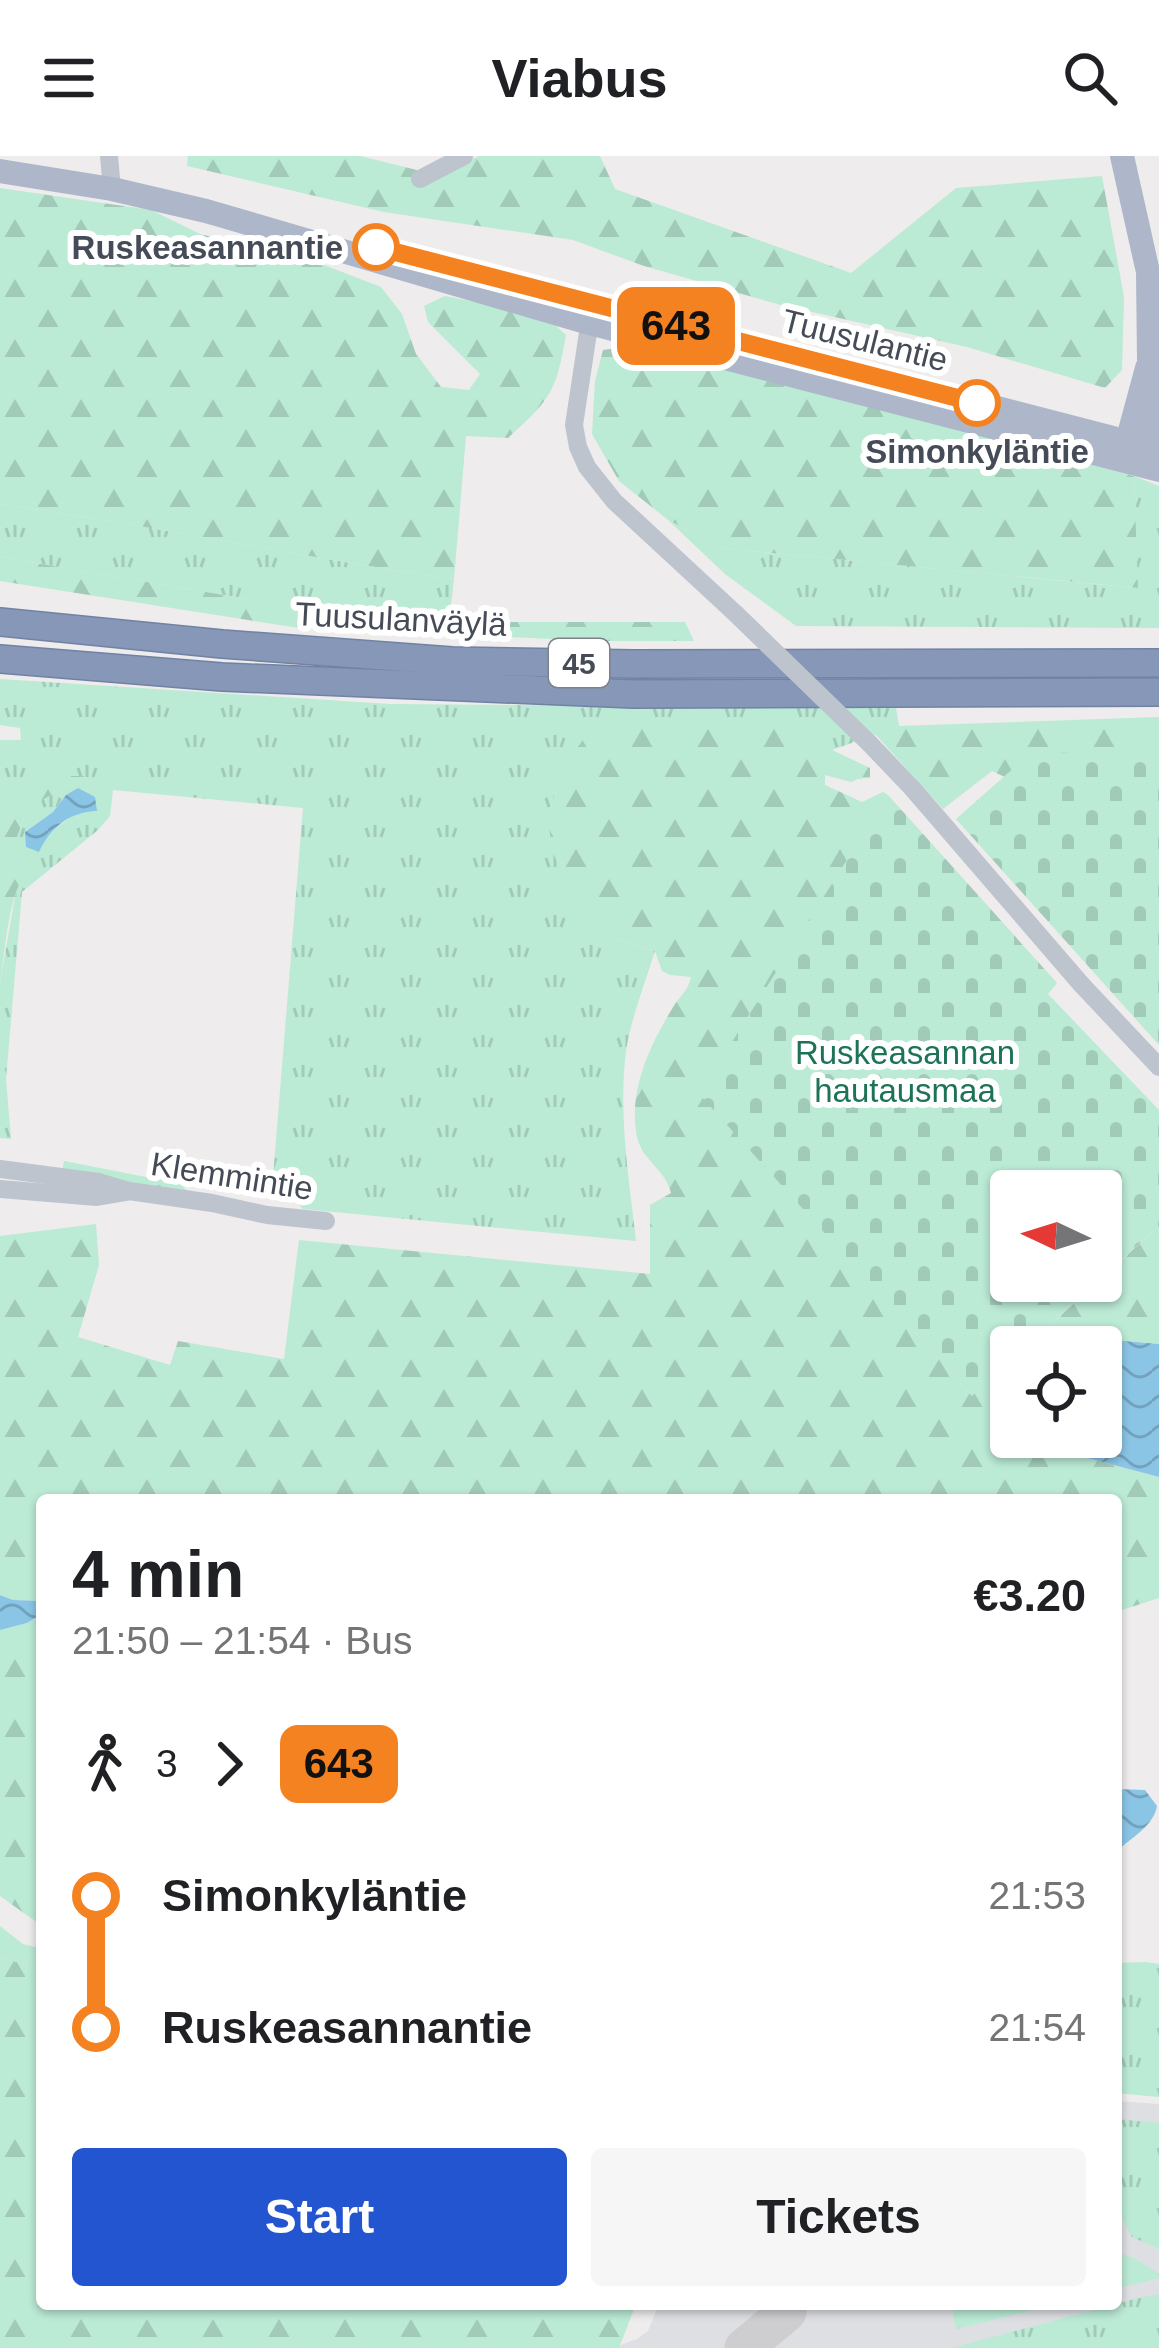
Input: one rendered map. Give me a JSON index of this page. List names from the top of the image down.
{
  "streets": {
    "highway": ["Tuusulanväylä", "45"],
    "main road": ["Tuusulantie"],
    "street": ["Klemmintie"]
  },
  "parks": ["Ruskeasannan hautausmaa"],
  "places": ["Ruskeasannantie", "Simonkyläntie"],
  "lines": ["bus line 643"],
  "north": "left",
  "page": {
    "header": "Viabus",
    "on_map": "643",
    "heading": ["4 min", "21:50 – 21:54 · Bus", "€3.20"],
    "legs": ["3", "643"],
    "list": [
      {
        "name": "Simonkyläntie",
        "value": "21:53"
      },
      {
        "name": "Ruskeasannantie",
        "value": "21:54"
      }
    ],
    "buttons": ["Start", "Tickets"]
  }
}
